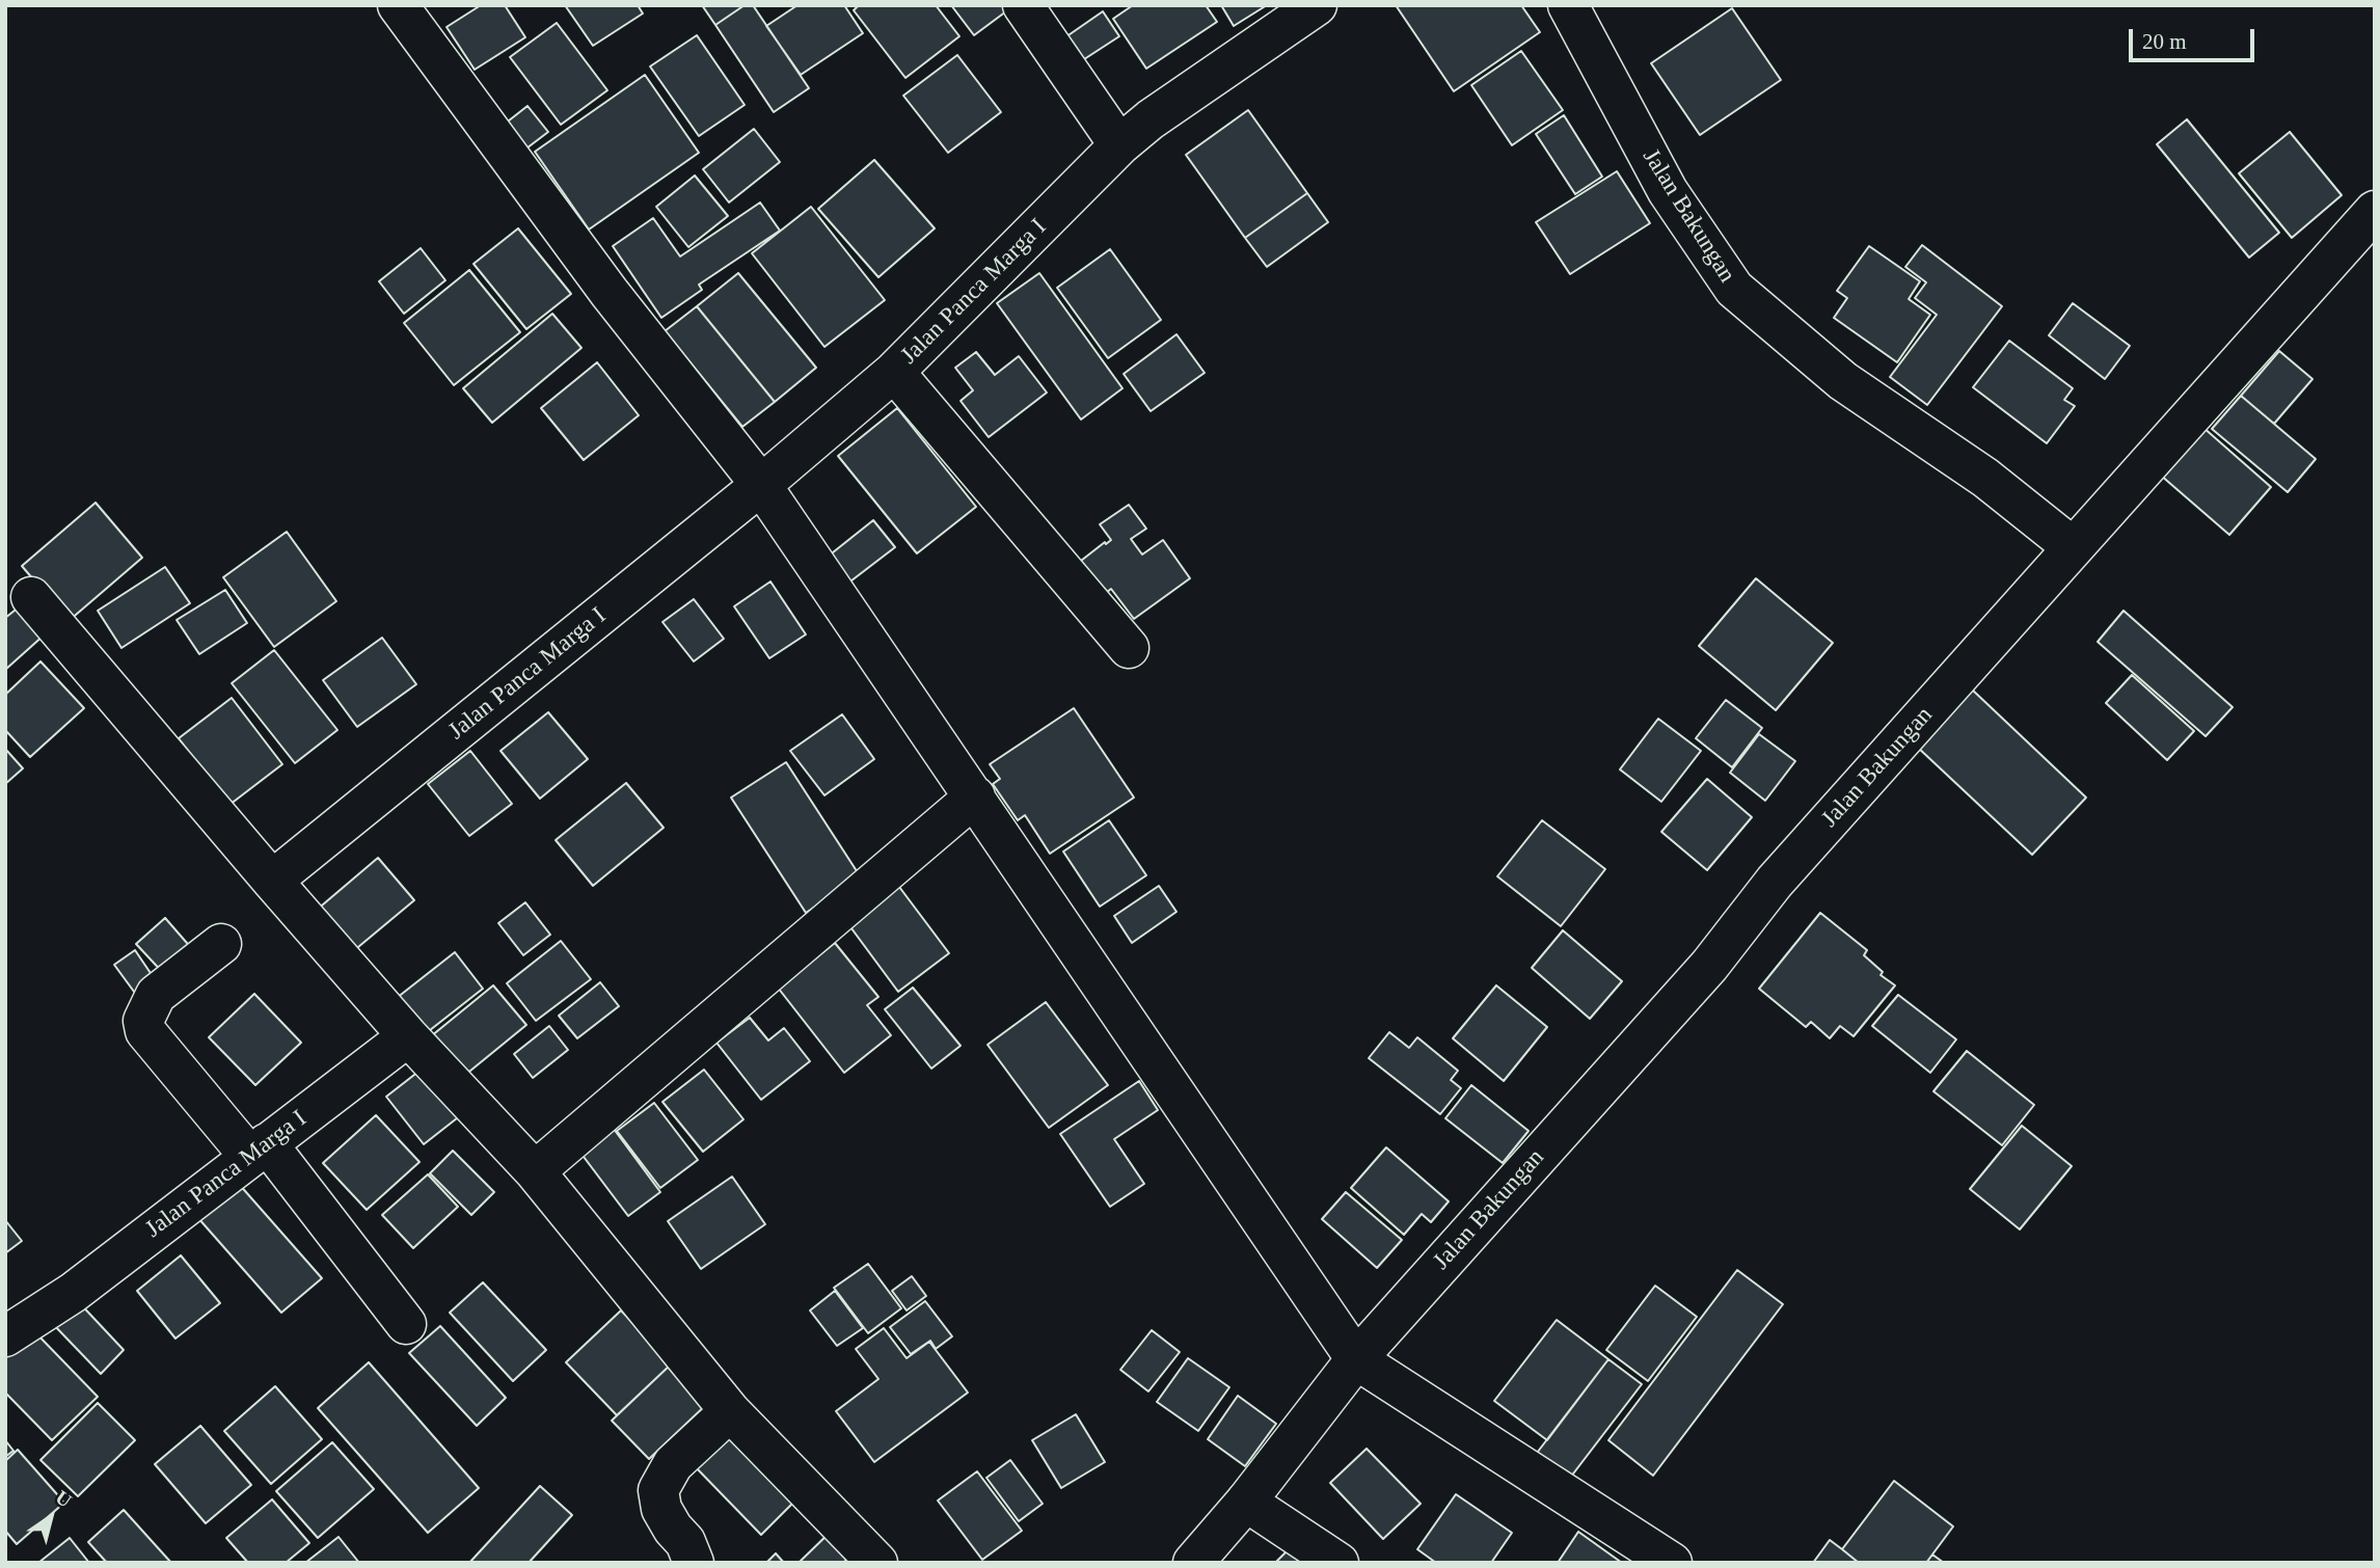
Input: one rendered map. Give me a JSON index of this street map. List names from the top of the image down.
{
  "streets": {
    "street": ["Jalan Bakungan", "Jalan Panca Marga I"]
  },
  "scale_bar": "20 m",
  "north": "top right"
}
